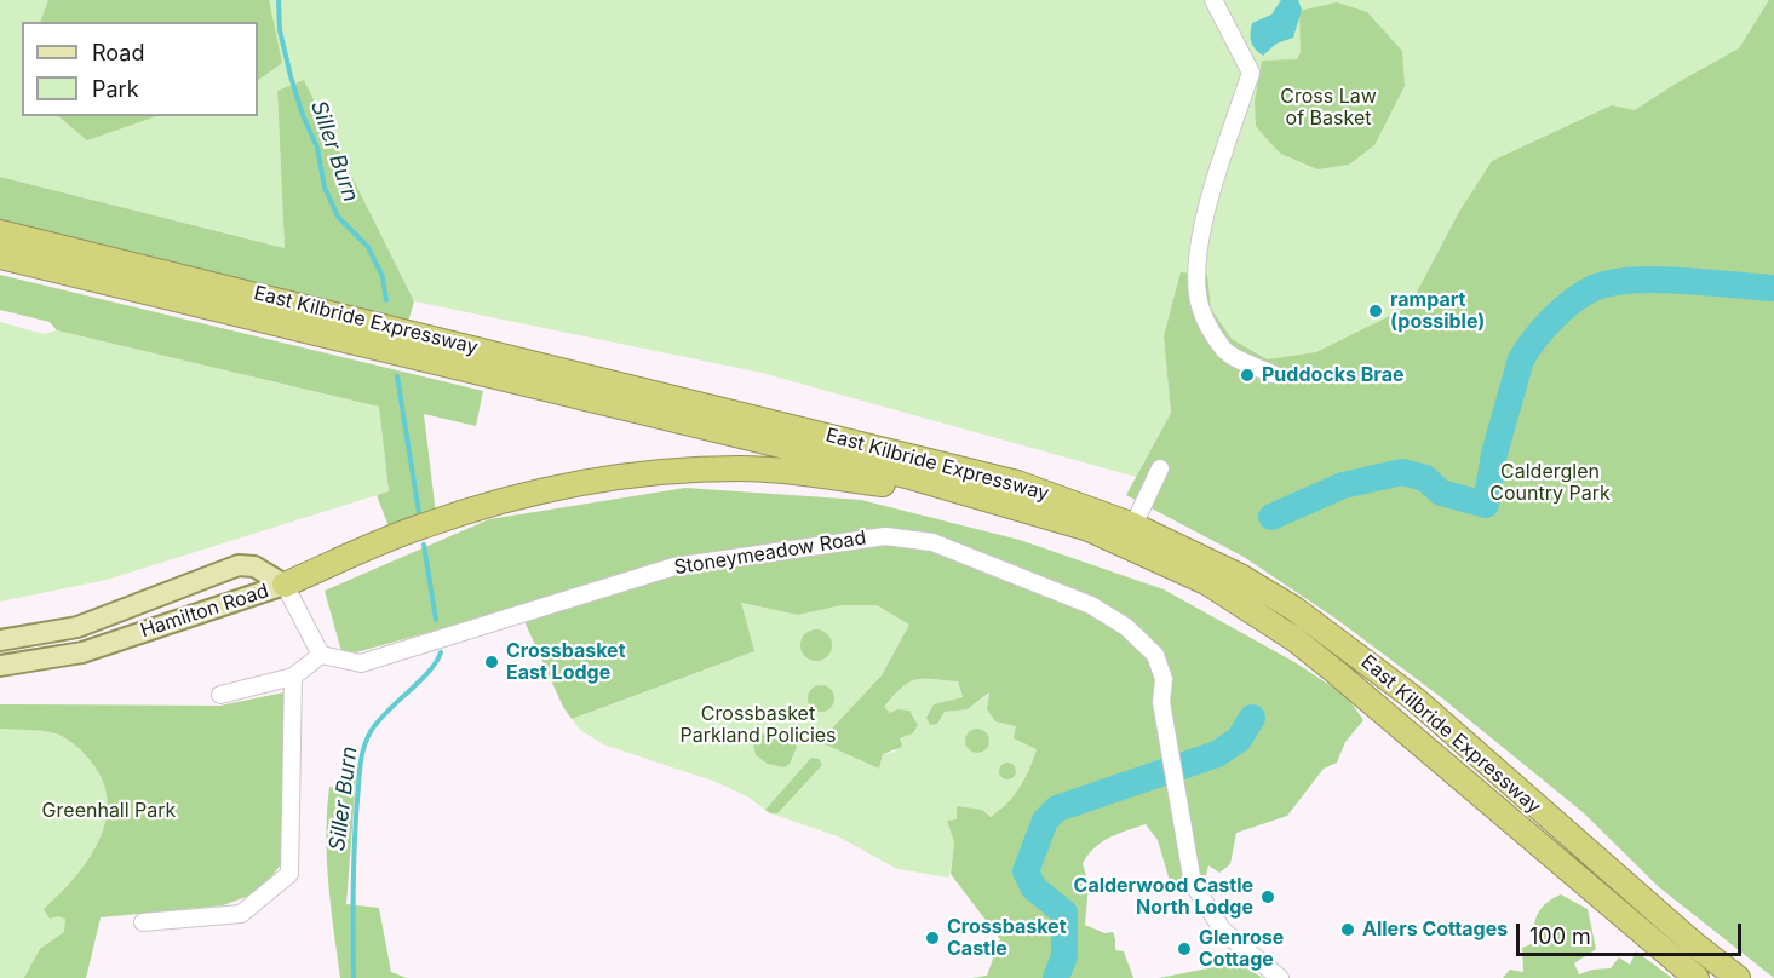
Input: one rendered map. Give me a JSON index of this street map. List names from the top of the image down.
{
  "streets": {
    "highway": ["East Kilbride Expressway"],
    "main road": ["Hamilton Road"],
    "street": ["Stoneymeadow Road"]
  },
  "water": ["Siller Burn"],
  "parks": [
    "Cross Law of Basket",
    "Calderglen Country Park",
    "Crossbasket Parkland Policies",
    "Greenhall Park"
  ],
  "places": [
    "rampart (possible)",
    "Puddocks Brae",
    "Crossbasket East Lodge",
    "Calderwood Castle North Lodge",
    "Allers Cottages",
    "Crossbasket Castle",
    "Glenrose Cottage"
  ],
  "legend": ["Road", "Park"],
  "scale_bar": "100 m"
}
